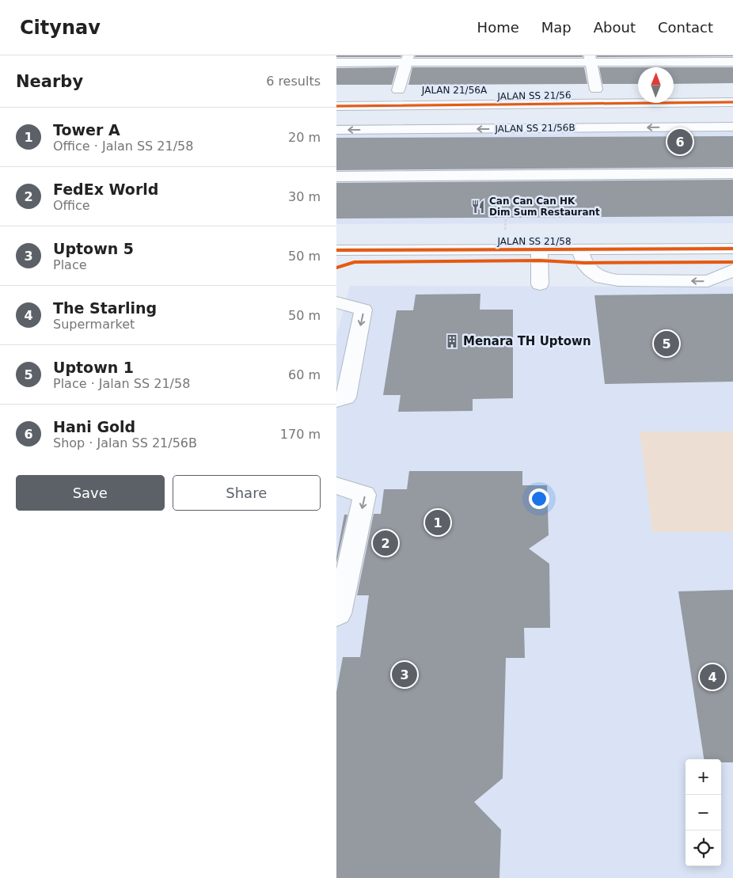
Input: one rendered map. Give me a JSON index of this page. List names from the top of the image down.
{
  "streets": {
    "street": [
      "JALAN 21/56A",
      "JALAN SS 21/56",
      "JALAN SS 21/56B",
      "JALAN SS 21/58"
    ]
  },
  "places": {
    "restaurant": ["Can Can Can HK Dim Sum Restaurant"],
    "building": ["Menara TH Uptown"]
  },
  "north": "top",
  "page": {
    "header": "Citynav",
    "nav": [
      "Home",
      "Map",
      "About",
      "Contact"
    ],
    "heading": ["Nearby", "6 results"],
    "list": [
      {
        "mark": "1",
        "name": "Tower A",
        "note": "Office · Jalan SS 21/58",
        "value": "20 m"
      },
      {
        "mark": "2",
        "name": "FedEx World",
        "note": "Office",
        "value": "30 m"
      },
      {
        "mark": "3",
        "name": "Uptown 5",
        "note": "Place",
        "value": "50 m"
      },
      {
        "mark": "4",
        "name": "The Starling",
        "note": "Supermarket",
        "value": "50 m"
      },
      {
        "mark": "5",
        "name": "Uptown 1",
        "note": "Place · Jalan SS 21/58",
        "value": "60 m"
      },
      {
        "mark": "6",
        "name": "Hani Gold",
        "note": "Shop · Jalan SS 21/56B",
        "value": "170 m"
      }
    ],
    "pins": [
      "6",
      "5",
      "1",
      "2",
      "3",
      "4"
    ],
    "buttons": ["Save", "Share"],
    "map_buttons": ["+", "−"]
  }
}
